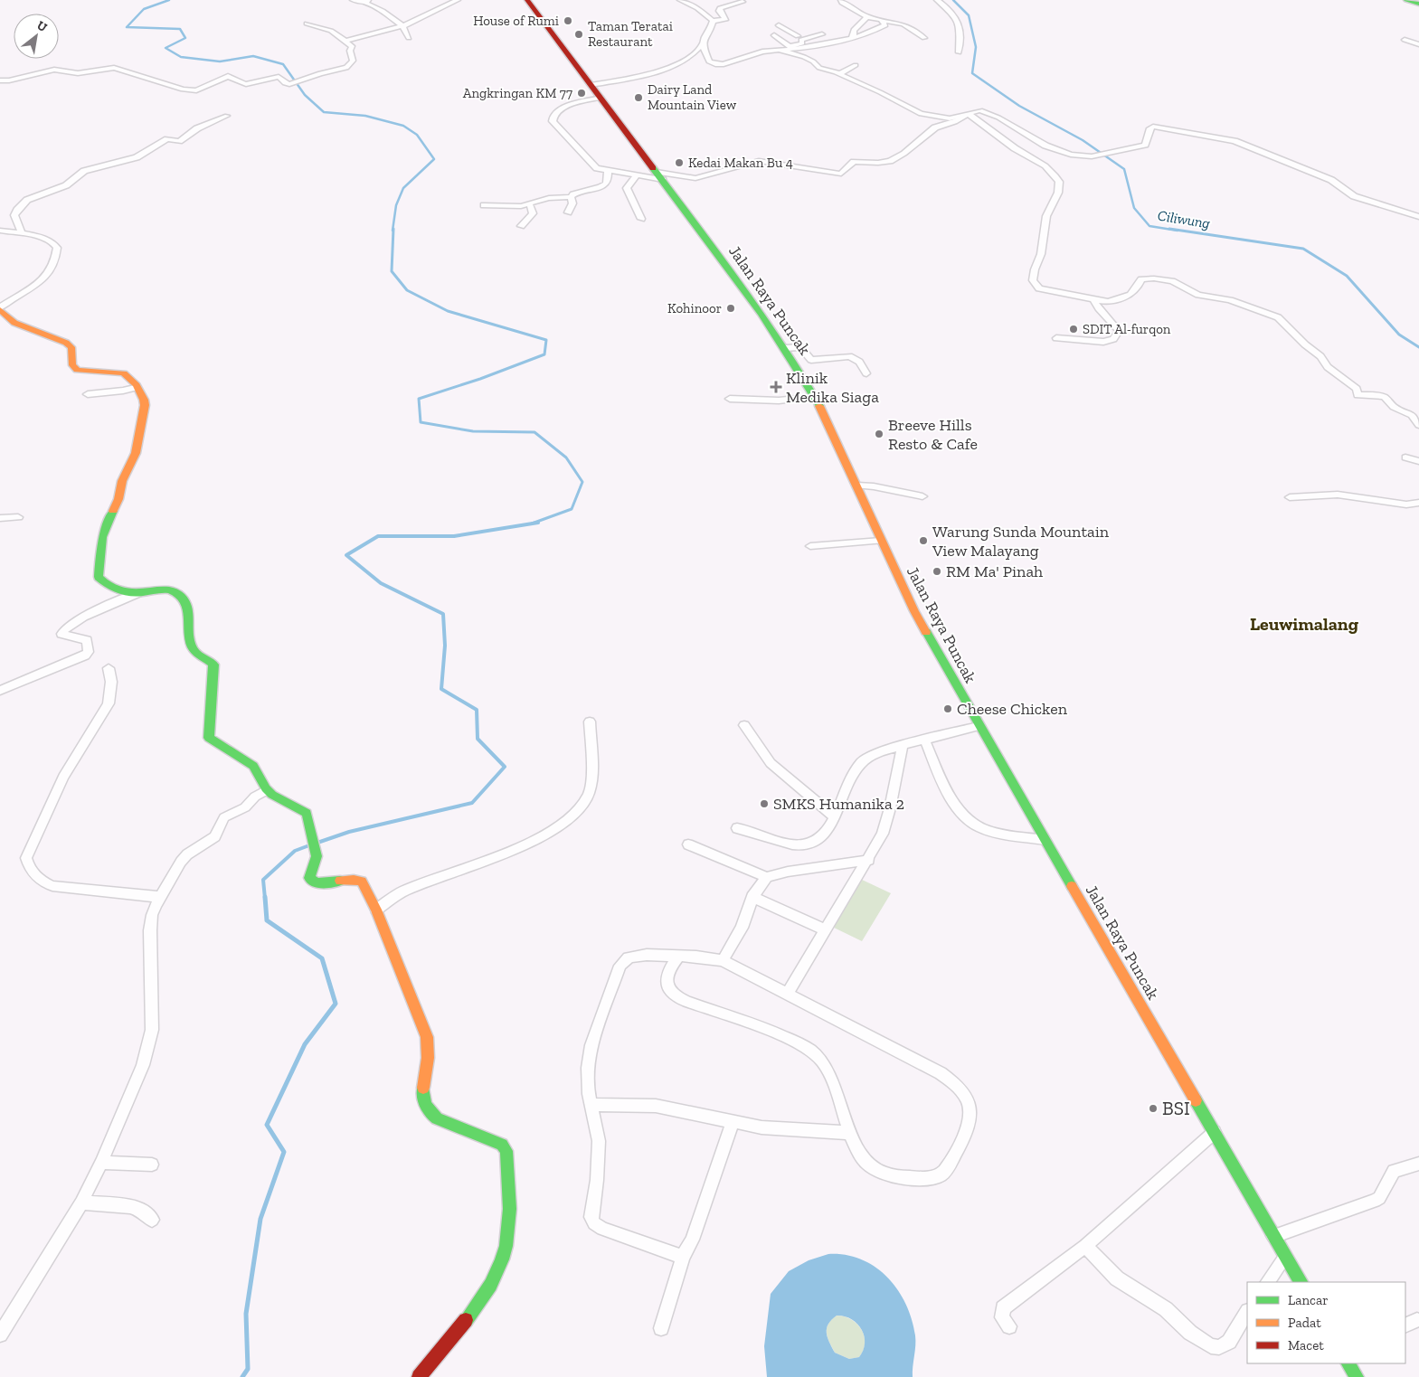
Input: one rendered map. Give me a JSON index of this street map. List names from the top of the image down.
{
  "streets": {
    "main road": ["Jalan Raya Puncak"]
  },
  "districts": ["Leuwimalang"],
  "water": ["Ciliwung"],
  "places": {
    "other": [
      "House of Rumi",
      "Taman Teratai Restaurant",
      "Angkringan KM 77",
      "Dairy Land Mountain View",
      "Kedai Makan Bu 4",
      "Kohinoor",
      "SDIT Al-furqon",
      "Breeve Hills Resto & Cafe",
      "Warung Sunda Mountain View Malayang",
      "RM Ma' Pinah",
      "Cheese Chicken",
      "SMKS Humanika 2",
      "BSI"
    ],
    "health": ["Klinik Medika Siaga"]
  },
  "legend": ["Lancar", "Padat", "Macet"],
  "north": "top right"
}
